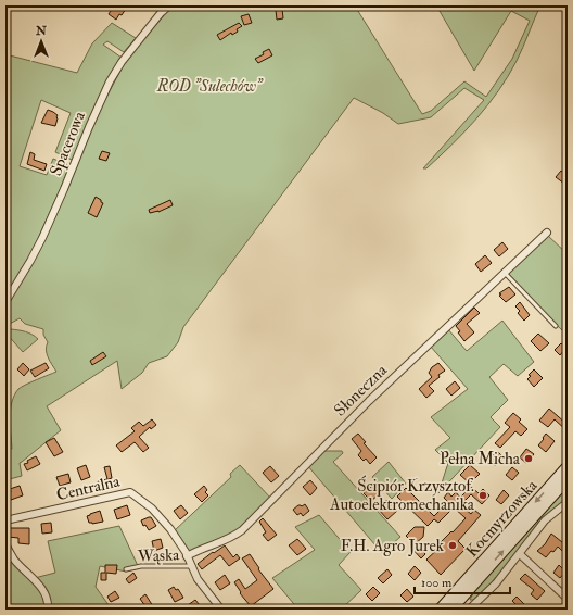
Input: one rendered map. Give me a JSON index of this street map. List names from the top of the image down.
{
  "streets": {
    "main road": ["Kocmyrzowska"],
    "street": ["Spacerowa", "Słoneczna", "Centralna"],
    "lane": ["Wąska"]
  },
  "crossings": [
    ["Słoneczna", "Centralna"],
    ["Centralna", "Wąska"]
  ],
  "parks": ["ROD \"Sulechów\""],
  "places": ["Pełna Micha", "Ścipiór Krzysztof. Autoelektromechanika", "F.H. Agro Jurek"],
  "scale_bar": "100 m",
  "north": "top"
}
